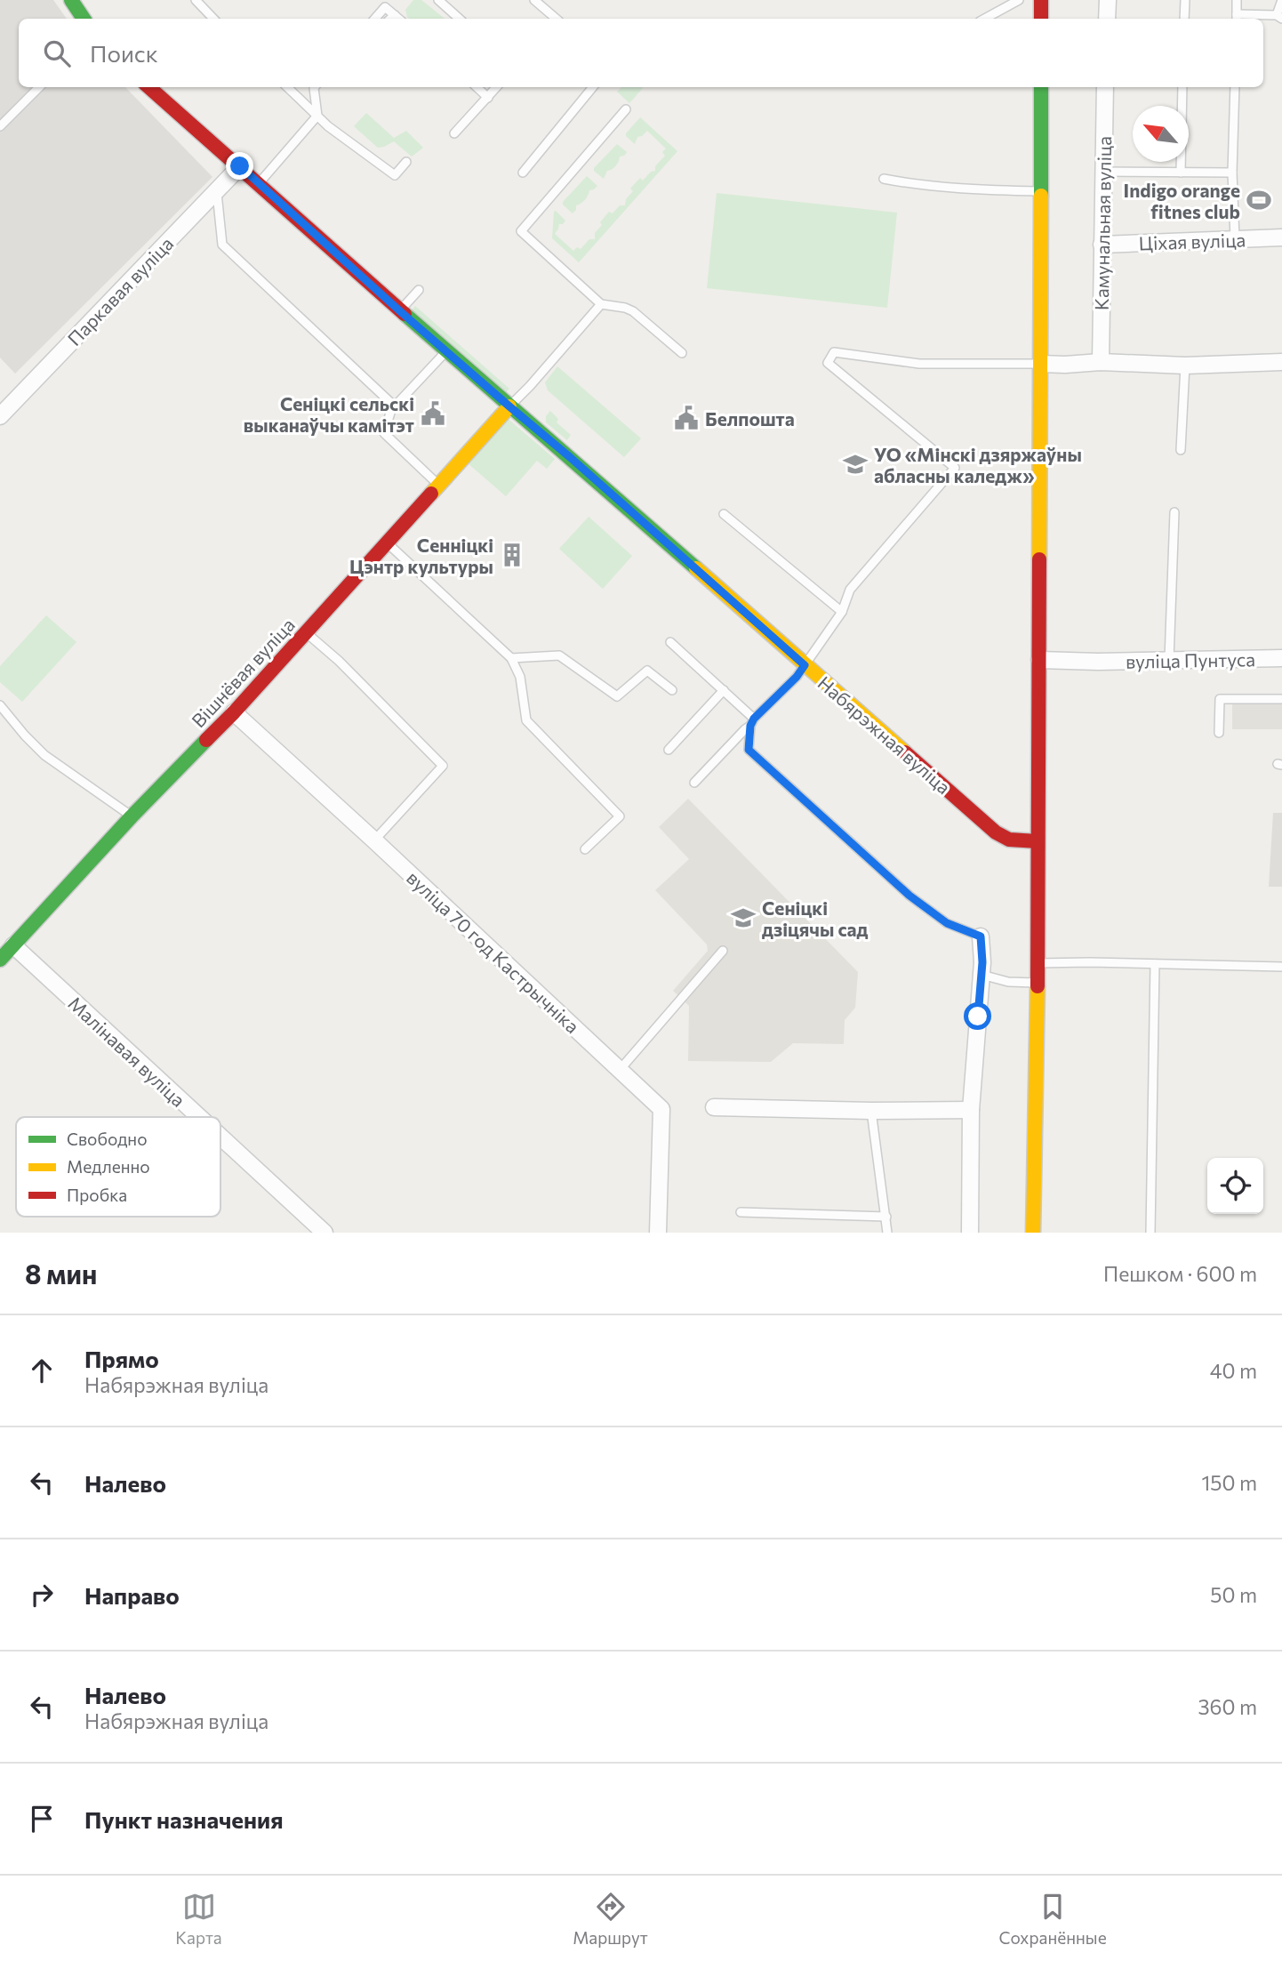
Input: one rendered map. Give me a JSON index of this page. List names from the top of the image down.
{
  "streets": {
    "street": [
      "Камунальная вуліца",
      "Ціхая вуліца",
      "Паркавая вуліца",
      "вуліца Пунтуса",
      "Вішнёвая вуліца",
      "Набярэжная вуліца",
      "вуліца 70 год Кастрычніка",
      "Малінавая вуліца"
    ]
  },
  "crossings": [
    ["Камунальная вуліца", "Ціхая вуліца"],
    ["Паркавая вуліца", "Набярэжная вуліца"],
    ["Вішнёвая вуліца", "Набярэжная вуліца"],
    ["Вішнёвая вуліца", "вуліца 70 год Кастрычніка"],
    ["Вішнёвая вуліца", "Малінавая вуліца"]
  ],
  "places": {
    "sports": ["Indigo orange fitnes club"],
    "public building": ["Сеніцкі сельскі выканаўчы камітэт", "Белпошта"],
    "school or university": ["УО «Мінскі дзяржаўны абласны каледж»", "Сеніцкі дзіцячы сад"],
    "building": ["Сенніцкі Цэнтр культуры"]
  },
  "legend": ["Свободно", "Медленно", "Пробка"],
  "north": "top left",
  "page": {
    "search": "Поиск",
    "heading": ["8 мин", "Пешком · 600 m"],
    "list": [
      ["Прямо", "Набярэжная вуліца", "40 m"],
      ["Налево", "150 m"],
      ["Направо", "50 m"],
      ["Налево", "Набярэжная вуліца", "360 m"],
      "Пункт назначения"
    ],
    "nav": ["Карта", "Маршрут", "Сохранённые"]
  }
}
